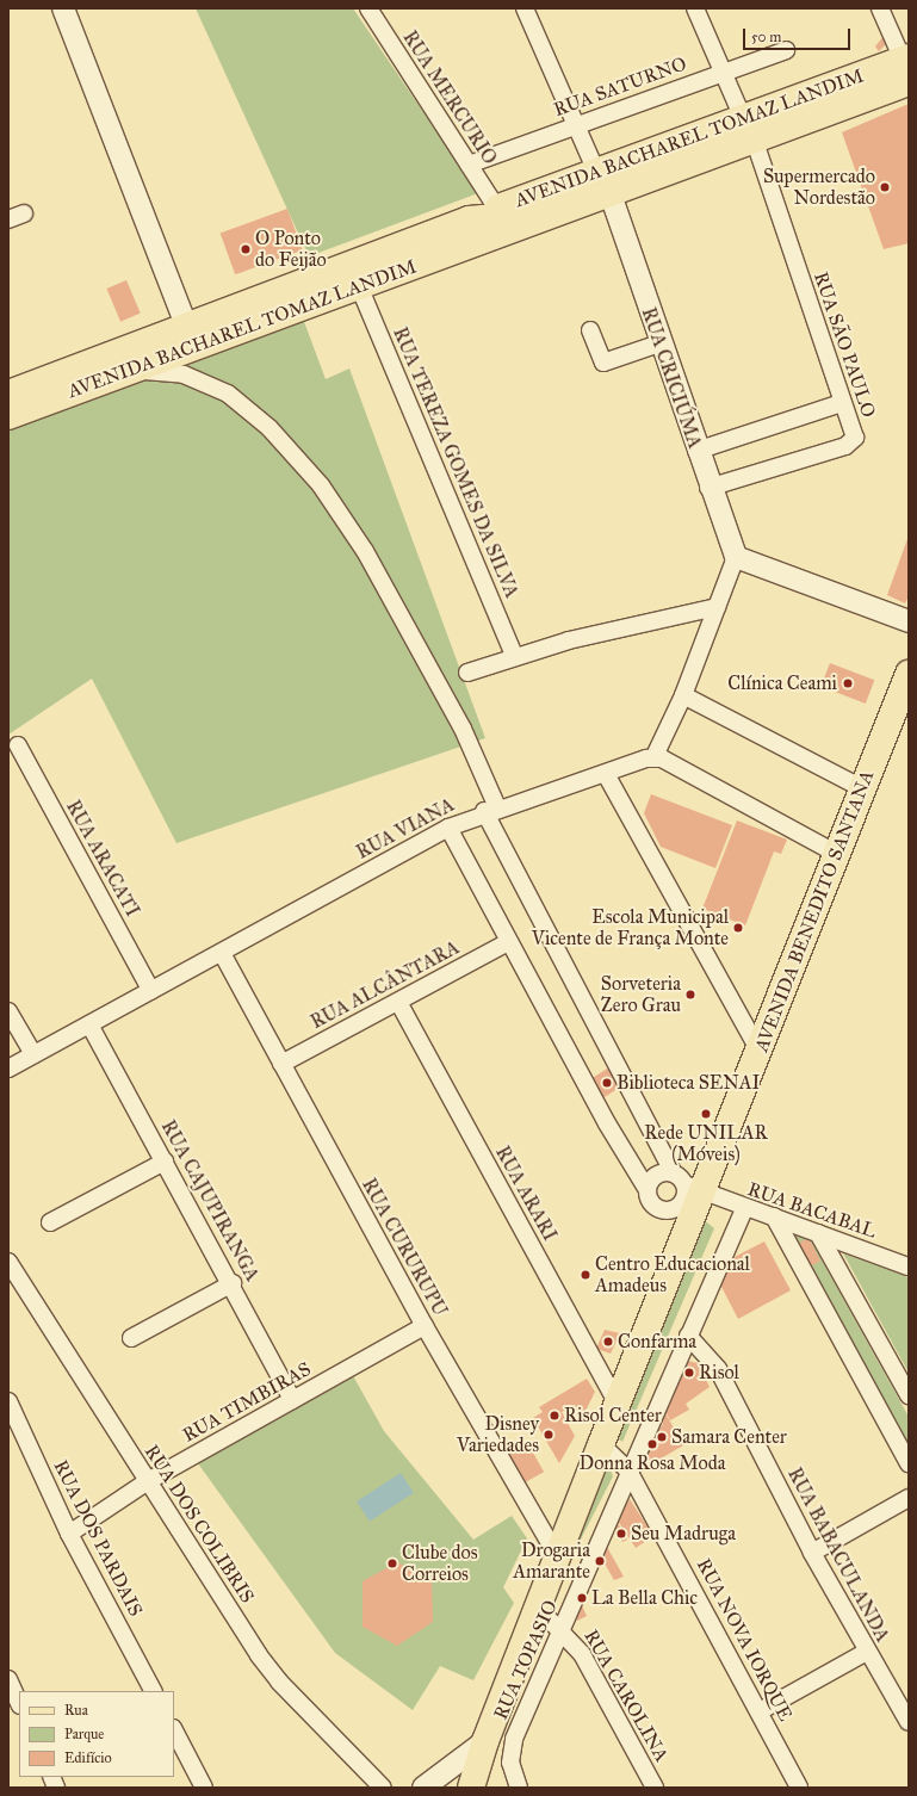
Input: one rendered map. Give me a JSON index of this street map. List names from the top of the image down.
{
  "streets": {
    "main road": ["AVENIDA BACHAREL TOMAZ LANDIM", "AVENIDA BENEDITO SANTANA"],
    "street": [
      "RUA SATURNO",
      "RUA MERCURIO",
      "RUA SÃO PAULO",
      "RUA CRICIÚMA",
      "RUA TEREZA GOMES DA SILVA",
      "RUA VIANA",
      "RUA ARACATI",
      "RUA ALCÂNTARA",
      "RUA ARARI",
      "RUA CAJUPIRANGA",
      "RUA BACABAL",
      "RUA CURURUPU",
      "RUA TIMBIRAS",
      "RUA DOS COLIBRIS",
      "RUA DOS PARDAIS",
      "RUA BABACULANDA",
      "RUA NOVA IORQUE",
      "RUA TOPASIO",
      "RUA CAROLINA"
    ]
  },
  "crossings": [
    ["RUA SATURNO", "RUA MERCURIO"],
    ["RUA MERCURIO", "AVENIDA BACHAREL TOMAZ LANDIM"],
    ["AVENIDA BACHAREL TOMAZ LANDIM", "RUA SÃO PAULO"],
    ["AVENIDA BACHAREL TOMAZ LANDIM", "RUA CRICIÚMA"],
    ["AVENIDA BACHAREL TOMAZ LANDIM", "RUA TEREZA GOMES DA SILVA"],
    ["RUA SÃO PAULO", "RUA CRICIÚMA"],
    ["RUA VIANA", "RUA ARACATI"],
    ["RUA VIANA", "RUA CAJUPIRANGA"],
    ["RUA VIANA", "RUA CURURUPU"],
    ["AVENIDA BENEDITO SANTANA", "RUA ARARI"],
    ["AVENIDA BENEDITO SANTANA", "RUA BACABAL"],
    ["AVENIDA BENEDITO SANTANA", "RUA CURURUPU"],
    ["AVENIDA BENEDITO SANTANA", "RUA NOVA IORQUE"],
    ["AVENIDA BENEDITO SANTANA", "RUA CAROLINA"],
    ["RUA ALCÂNTARA", "RUA ARARI"],
    ["RUA ALCÂNTARA", "RUA CURURUPU"],
    ["RUA CAJUPIRANGA", "RUA TIMBIRAS"],
    ["RUA BACABAL", "RUA TOPASIO"],
    ["RUA CURURUPU", "RUA TIMBIRAS"],
    ["RUA TIMBIRAS", "RUA DOS COLIBRIS"],
    ["RUA TIMBIRAS", "RUA DOS PARDAIS"],
    ["RUA BABACULANDA", "RUA TOPASIO"],
    ["RUA NOVA IORQUE", "RUA TOPASIO"],
    ["RUA TOPASIO", "RUA CAROLINA"]
  ],
  "places": [
    "Supermercado Nordestão",
    "O Ponto do Feijão",
    "Clínica Ceami",
    "Escola Municipal Vicente de França Monte",
    "Sorveteria Zero Grau",
    "Biblioteca SENAI",
    "Rede UNILAR (Móveis)",
    "Centro Educacional Amadeus",
    "Confarma",
    "Risol",
    "Risol Center",
    "Disney Variedades",
    "Samara Center",
    "Donna Rosa Moda",
    "Seu Madruga",
    "Drogaria Amarante",
    "Clube dos Correios",
    "La Bella Chic"
  ],
  "legend": ["Rua", "Parque", "Edifício"],
  "scale_bar": "50 m"
}
